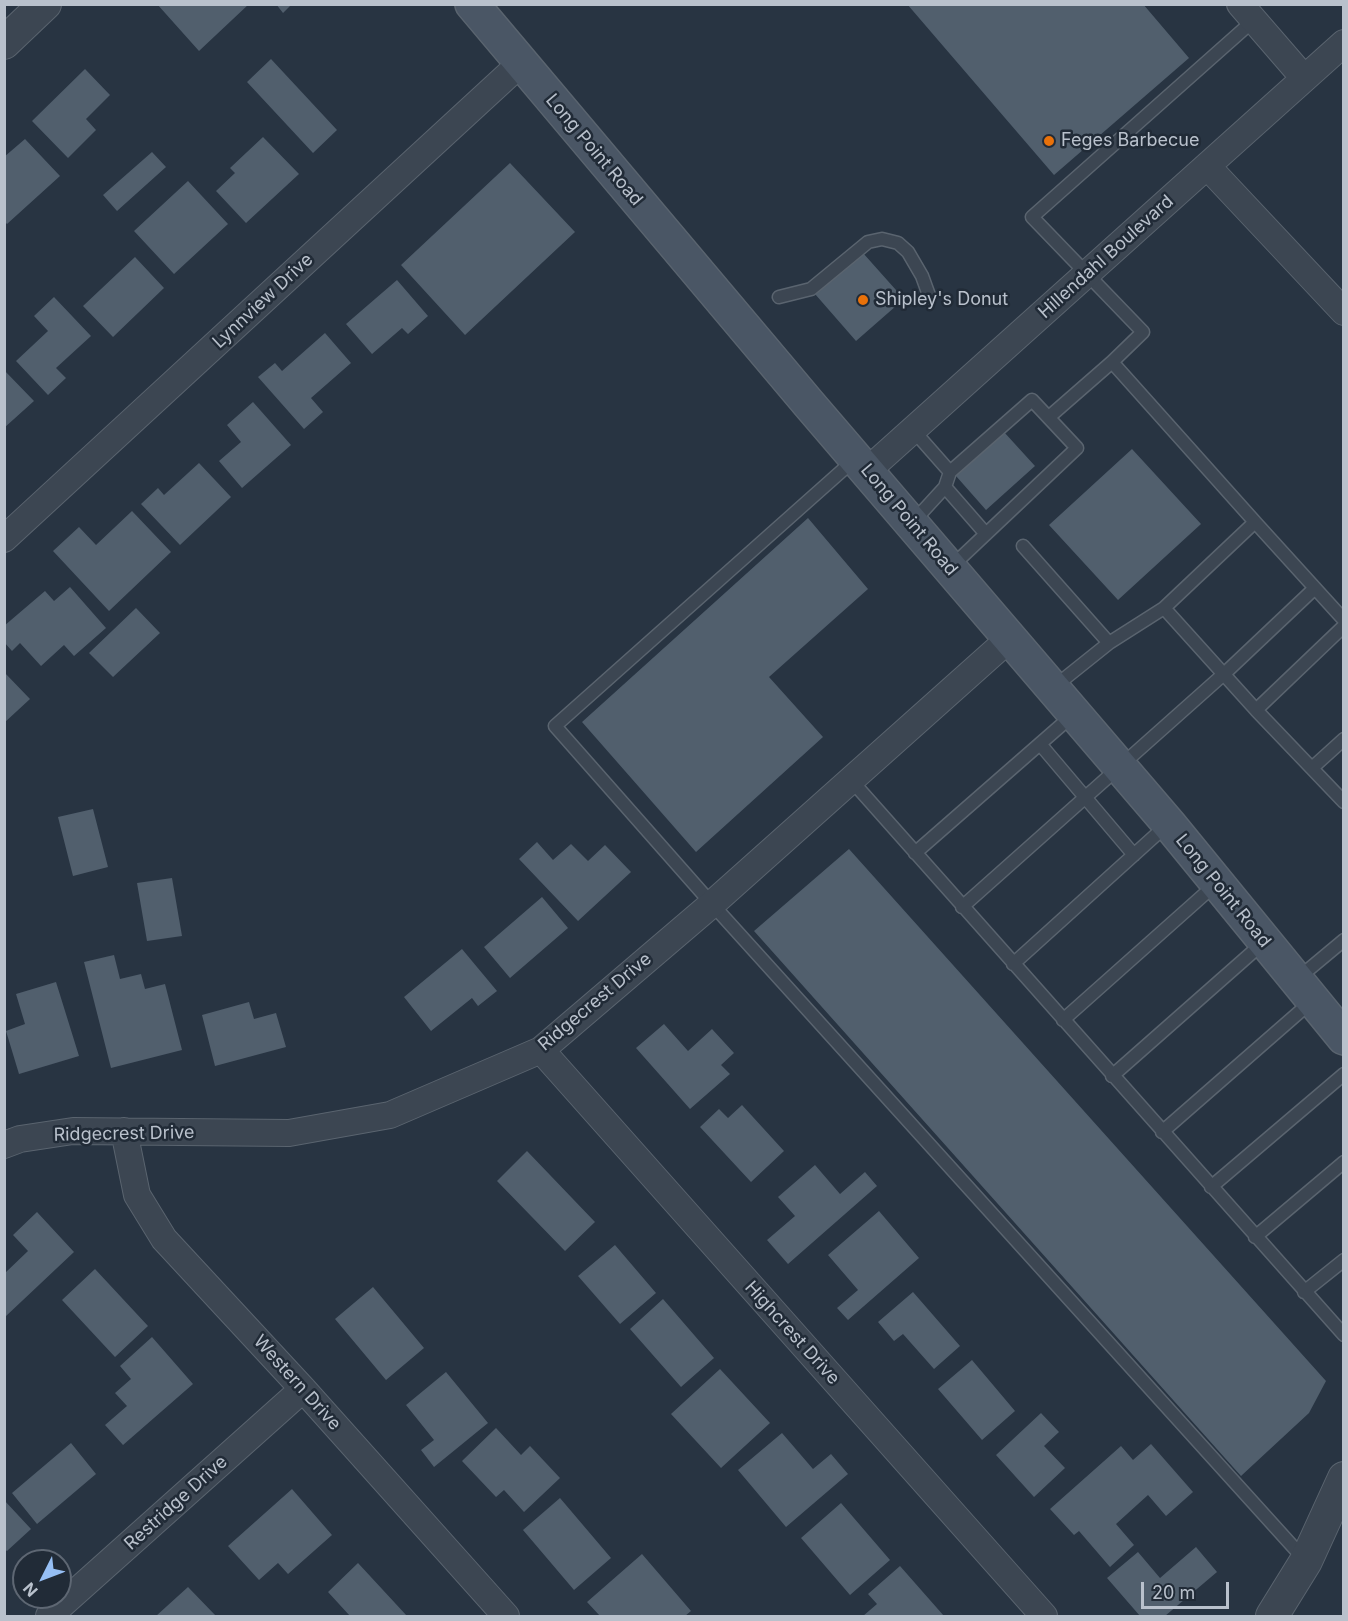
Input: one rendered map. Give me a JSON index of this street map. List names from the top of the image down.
{
  "streets": {
    "main road": ["Long Point Road"],
    "street": [
      "Hillendahl Boulevard",
      "Lynnview Drive",
      "Ridgecrest Drive",
      "Highcrest Drive",
      "Western Drive",
      "Restridge Drive"
    ]
  },
  "crossings": [
    ["Long Point Road", "Hillendahl Boulevard"],
    ["Long Point Road", "Lynnview Drive"],
    ["Long Point Road", "Ridgecrest Drive"],
    ["Ridgecrest Drive", "Highcrest Drive"],
    ["Ridgecrest Drive", "Western Drive"],
    ["Western Drive", "Restridge Drive"]
  ],
  "places": ["Feges Barbecue", "Shipley's Donut"],
  "scale_bar": "20 m",
  "north": "bottom left"
}
